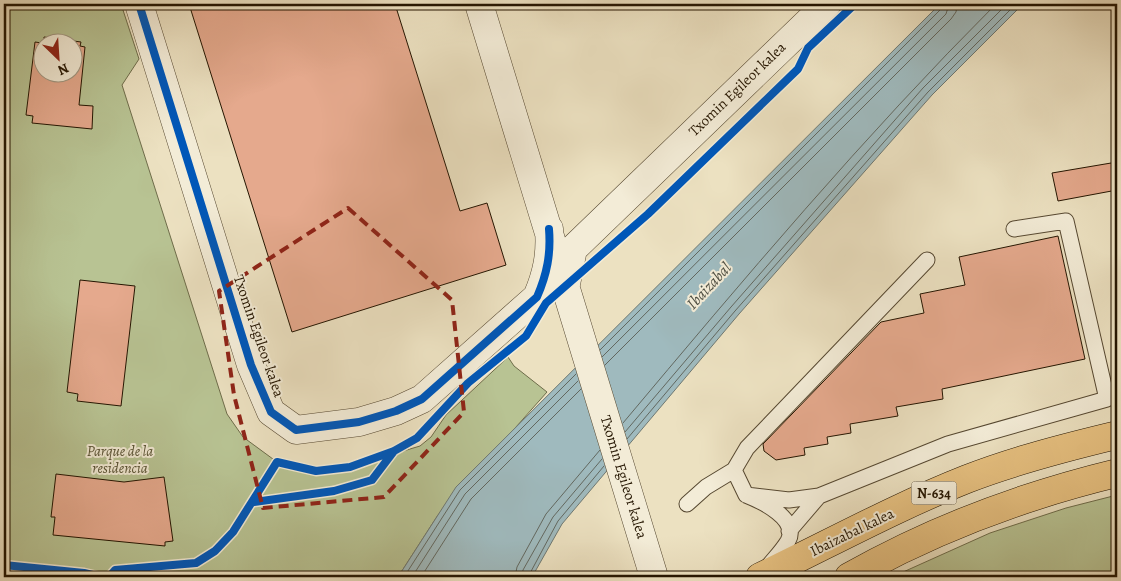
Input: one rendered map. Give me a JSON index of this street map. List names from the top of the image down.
{
  "streets": {
    "highway": ["N-634", "Ibaizabal kalea"],
    "street": ["Txomin Egileor kalea"]
  },
  "water": ["Ibaizabal"],
  "parks": ["Parque de la residencia"],
  "north": "bottom right"
}
